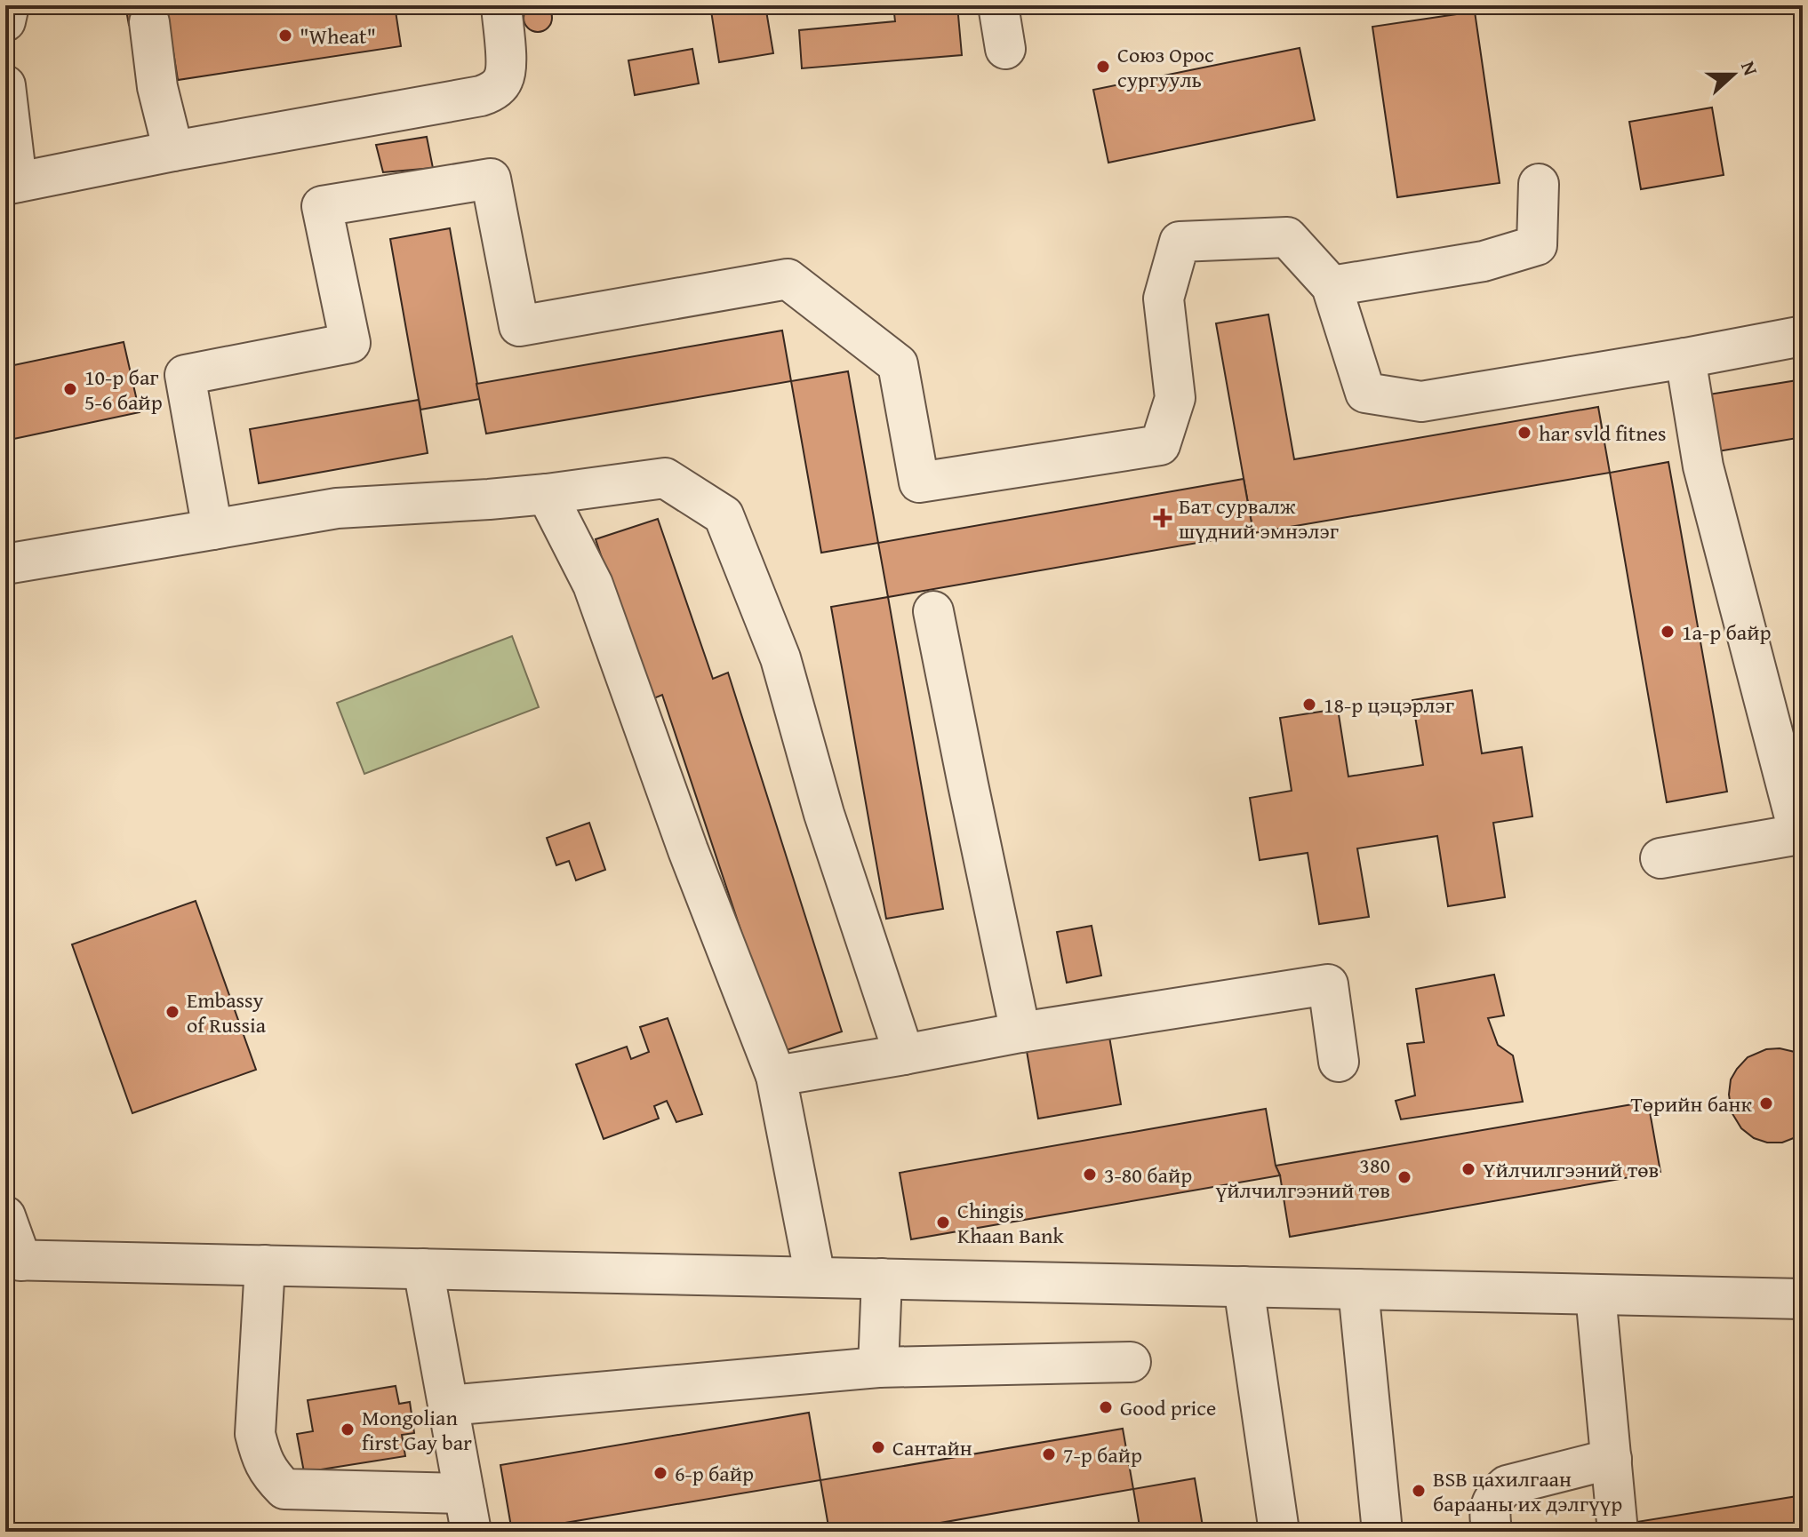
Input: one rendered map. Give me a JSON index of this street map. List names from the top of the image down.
{
  "places": {
    "other": [
      "\"Wheat\"",
      "Союз Орос сургууль",
      "10-р баг 5-6 байр",
      "har svld fitnes",
      "1а-р байр",
      "18-р цэцэрлэг",
      "Embassy of Russia",
      "Төрийн банк",
      "Үйлчилгээний төв",
      "3-80 байр",
      "380 үйлчилгээний төв",
      "Chingis Khaan Bank",
      "Good price",
      "Mongolian first Gay bar",
      "Сантайн",
      "7-р байр",
      "6-р байр",
      "BSB цахилгаан барааны их дэлгүүр"
    ],
    "health": ["Бат сурвалж шүдний эмнэлэг"]
  },
  "north": "right"
}
